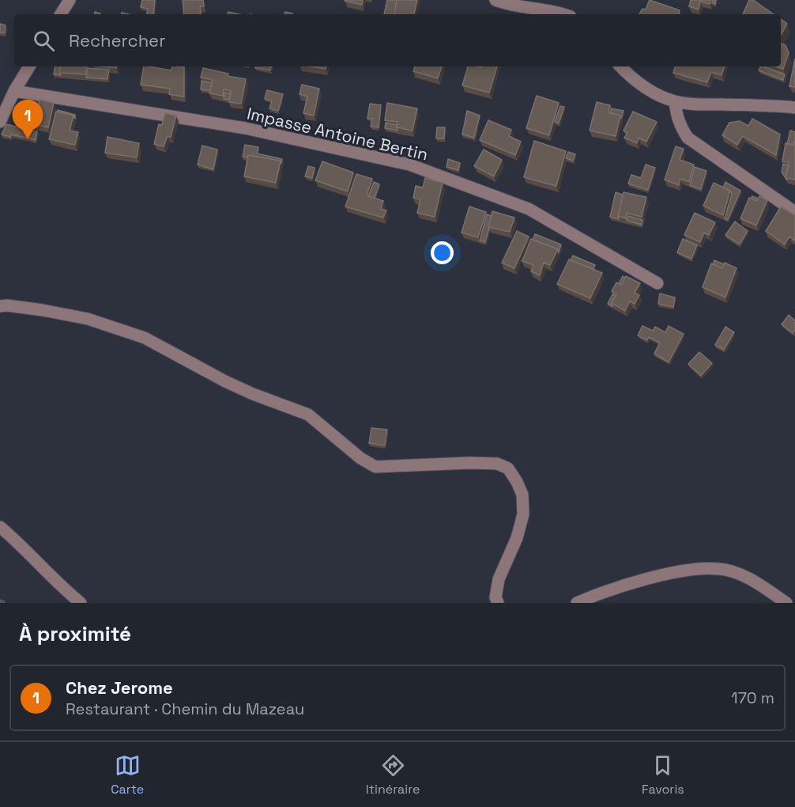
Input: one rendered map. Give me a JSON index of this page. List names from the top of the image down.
{
  "streets": {
    "street": ["Impasse Antoine Bertin"]
  },
  "page": {
    "search": "Rechercher",
    "pins": "1",
    "heading": "À proximité",
    "list": [
      {
        "mark": "1",
        "name": "Chez Jerome",
        "note": "Restaurant · Chemin du Mazeau",
        "value": "170 m"
      }
    ],
    "nav": ["Carte", "Itinéraire", "Favoris"]
  }
}
